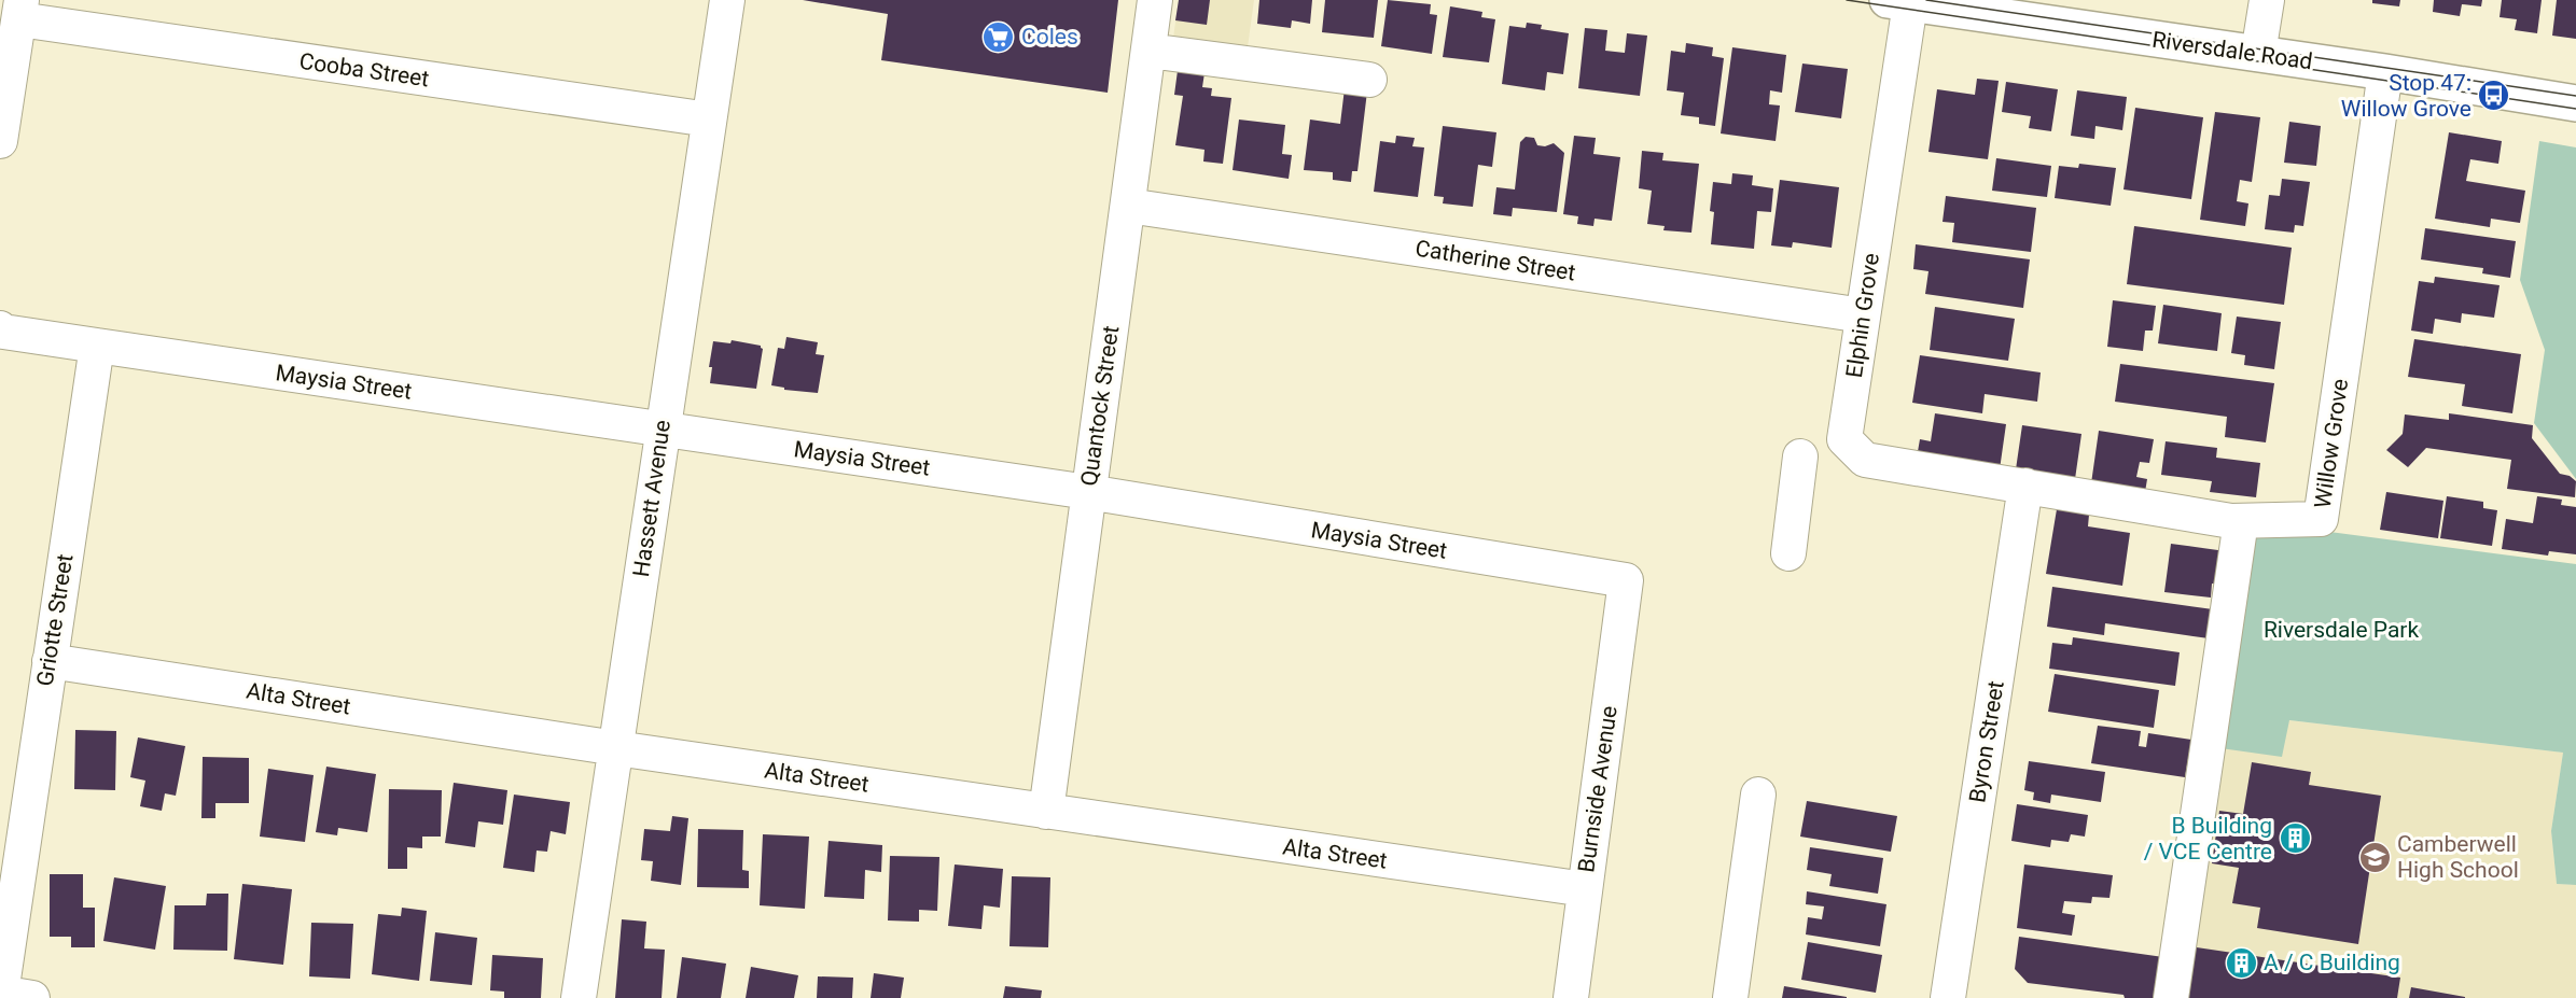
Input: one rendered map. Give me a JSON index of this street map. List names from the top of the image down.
{
  "streets": {
    "main road": ["Riversdale Road"],
    "street": [
      "Cooba Street",
      "Catherine Street",
      "Elphin Grove",
      "Maysia Street",
      "Quantock Street",
      "Willow Grove",
      "Hassett Avenue",
      "Griotte Street",
      "Alta Street",
      "Byron Street",
      "Burnside Avenue"
    ]
  },
  "crossings": [
    ["Riversdale Road", "Elphin Grove"],
    ["Riversdale Road", "Willow Grove"],
    ["Cooba Street", "Hassett Avenue"],
    ["Catherine Street", "Elphin Grove"],
    ["Catherine Street", "Quantock Street"],
    ["Elphin Grove", "Willow Grove"],
    ["Elphin Grove", "Byron Street"],
    ["Maysia Street", "Quantock Street"],
    ["Maysia Street", "Hassett Avenue"],
    ["Maysia Street", "Griotte Street"],
    ["Maysia Street", "Burnside Avenue"],
    ["Quantock Street", "Alta Street"],
    ["Willow Grove", "Byron Street"],
    ["Hassett Avenue", "Alta Street"],
    ["Griotte Street", "Alta Street"],
    ["Alta Street", "Burnside Avenue"]
  ],
  "parks": ["Riversdale Park"],
  "places": {
    "supermarket": ["Coles"],
    "bus stop": ["Stop 47: Willow Grove"],
    "building": ["B Building / VCE Centre", "A / C Building"],
    "school or university": ["Camberwell High School"]
  }
}
